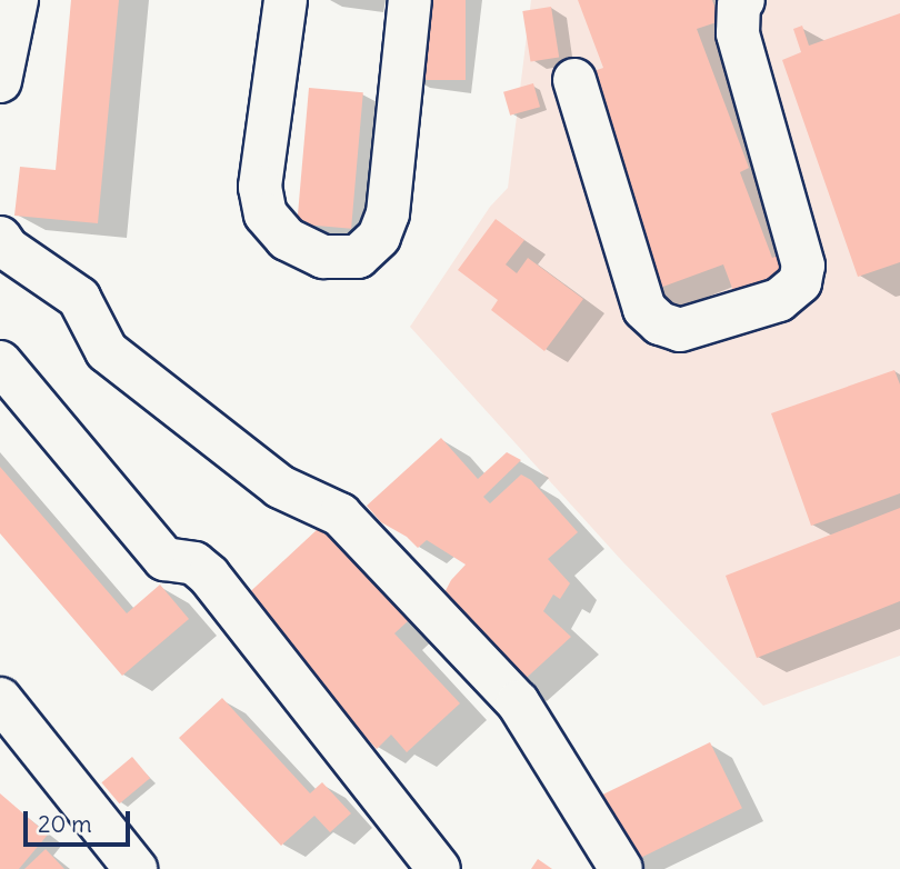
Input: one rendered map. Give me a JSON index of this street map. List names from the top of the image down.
{
  "scale_bar": "20 m"
}
